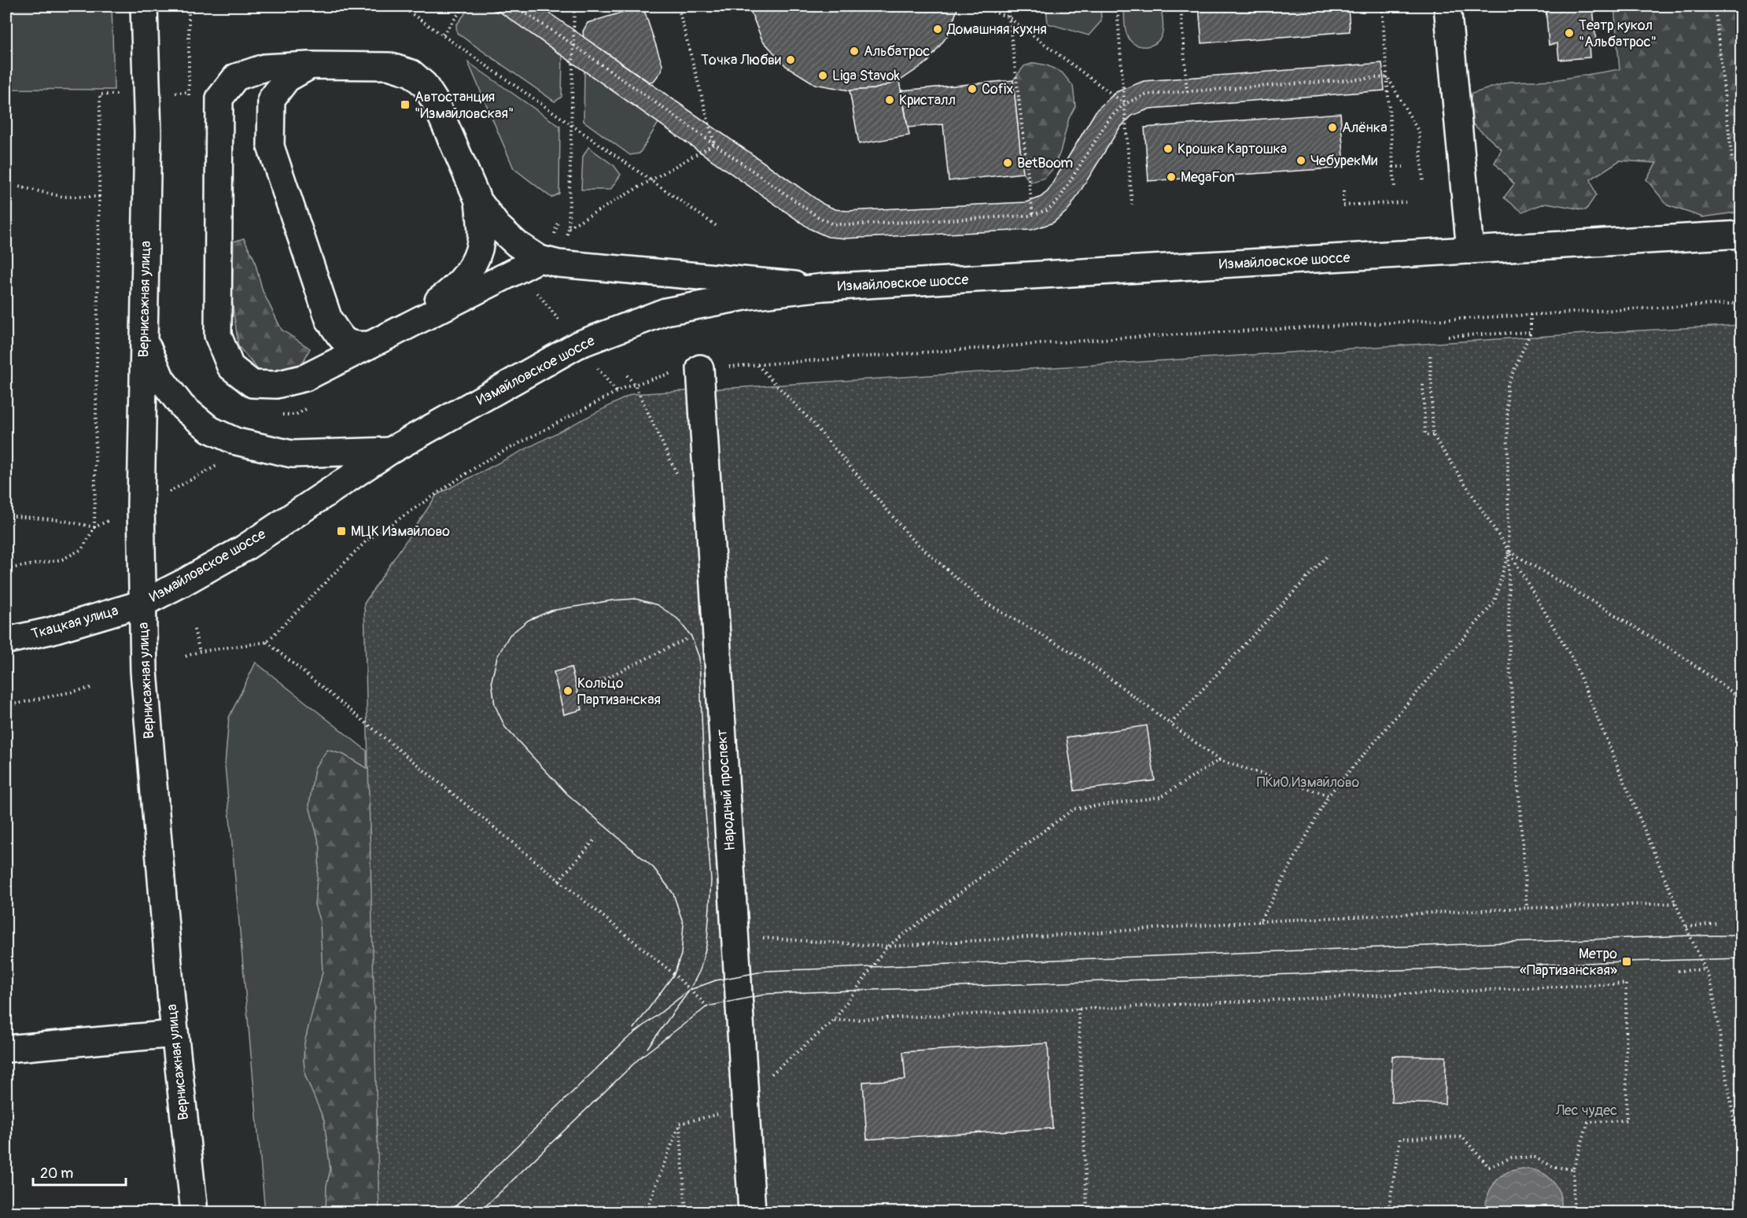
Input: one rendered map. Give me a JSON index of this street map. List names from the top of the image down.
{
  "streets": {
    "main road": [
      "Измайловское шоссе",
      "Вернисажная улица",
      "Ткацкая улица",
      "Народный проспект"
    ]
  },
  "crossings": [
    ["Измайловское шоссе", "Вернисажная улица"],
    ["Измайловское шоссе", "Ткацкая улица"],
    ["Вернисажная улица", "Ткацкая улица"]
  ],
  "parks": ["ПКиО Измайлово", "Лес чудес"],
  "places": {
    "other": [
      "Домашняя кухня",
      "Театр кукол \"Альбатрос\"",
      "Альбатрос",
      "Точка Любви",
      "Liga Stavok",
      "Cofix",
      "Кристалл",
      "Алёнка",
      "Крошка Картошка",
      "ЧебурекМи",
      "BetBoom",
      "MegaFon",
      "Кольцо Партизанская"
    ],
    "transit": ["Автостанция \"Измайловская\"", "МЦК Измайлово", "Метро «Партизанская»"]
  },
  "scale_bar": "20 m"
}
